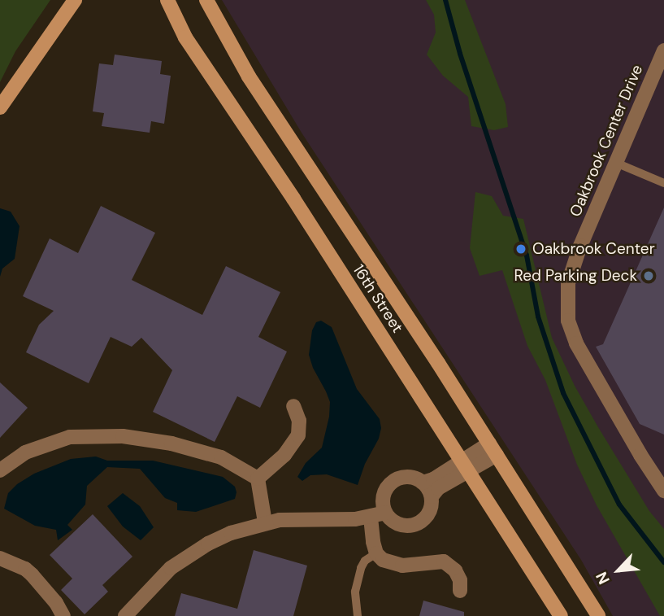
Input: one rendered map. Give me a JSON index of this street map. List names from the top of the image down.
{
  "streets": {
    "street": ["Oakbrook Center Drive", "16th Street"]
  },
  "places": ["Oakbrook Center", "Red Parking Deck"],
  "north": "bottom left"
}
